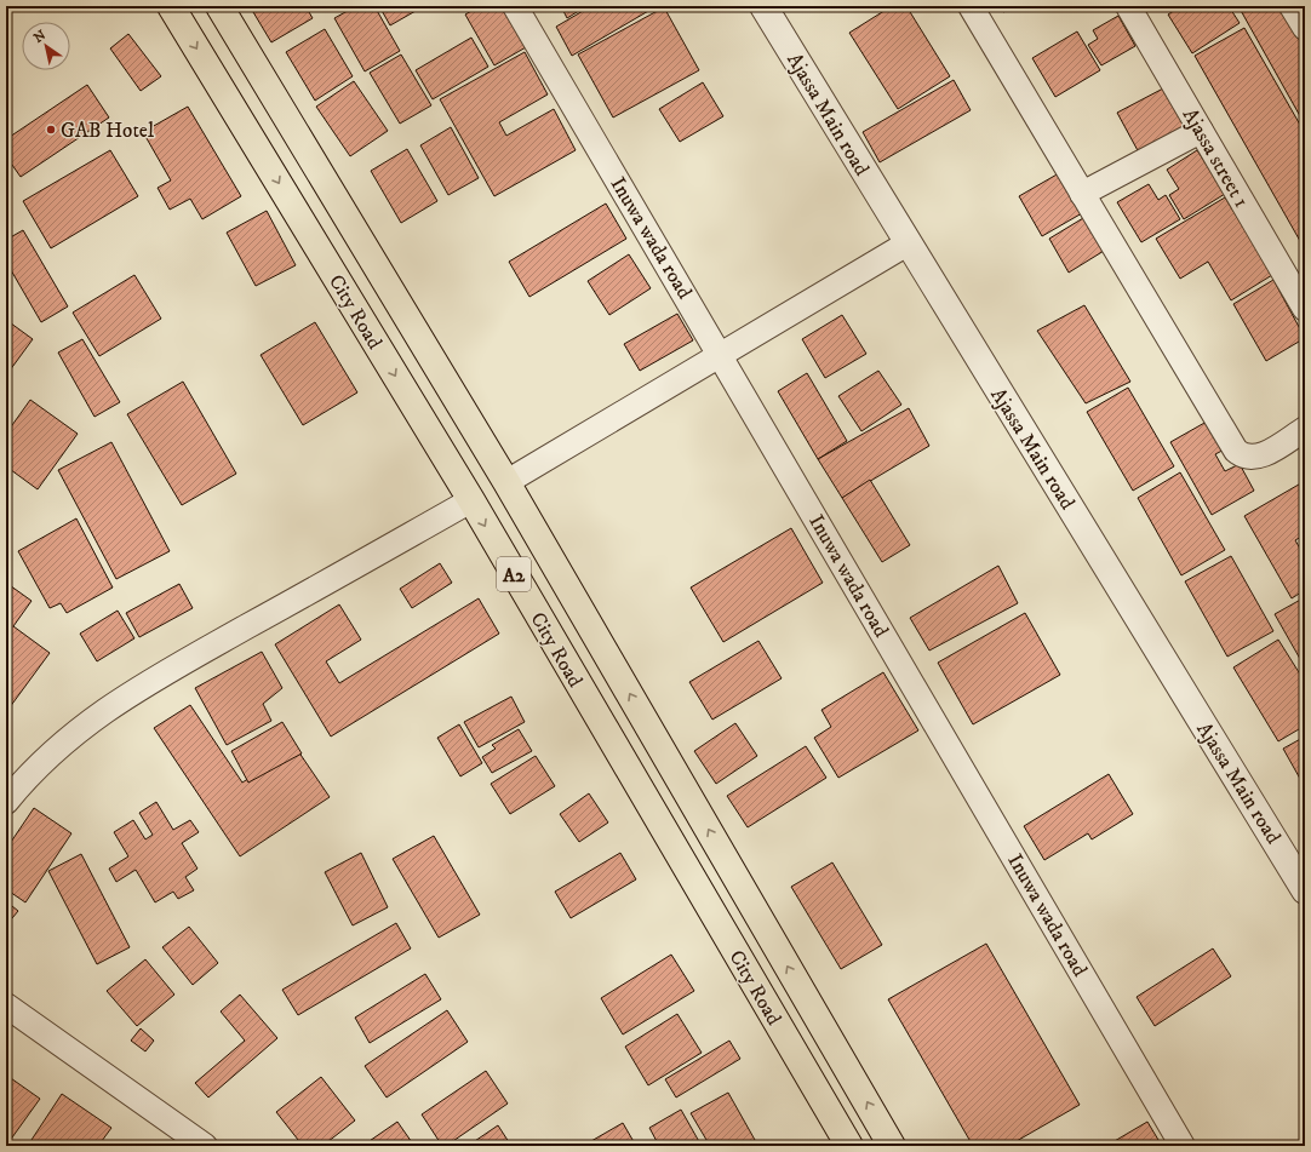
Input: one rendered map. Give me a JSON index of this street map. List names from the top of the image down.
{
  "streets": {
    "highway": ["City Road", "A2"],
    "street": ["Ajassa Main road", "Ajassa street 1", "Inuwa wada road"]
  },
  "places": ["GAB Hotel"],
  "north": "top left"
}
